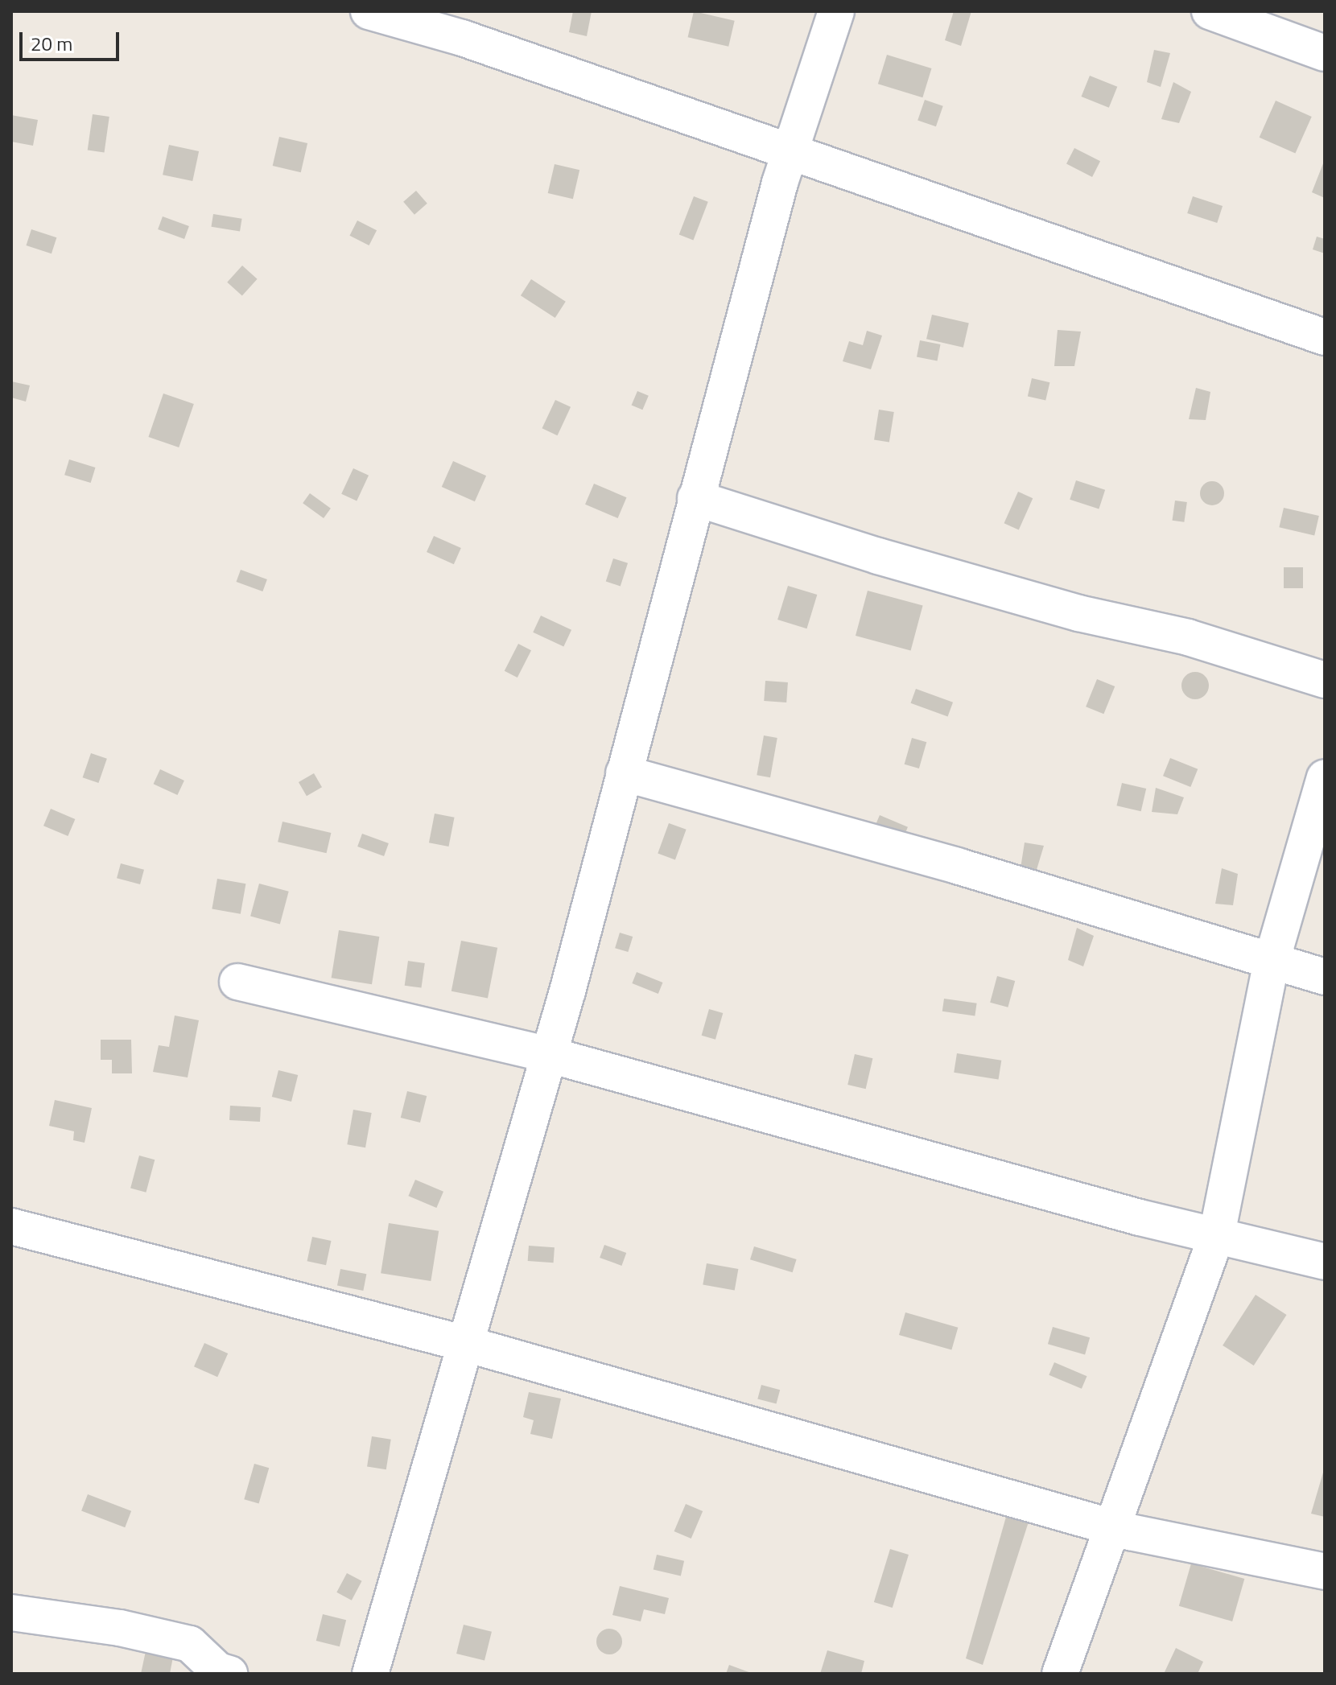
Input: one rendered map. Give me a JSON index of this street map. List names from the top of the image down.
{
  "scale_bar": "20 m"
}
